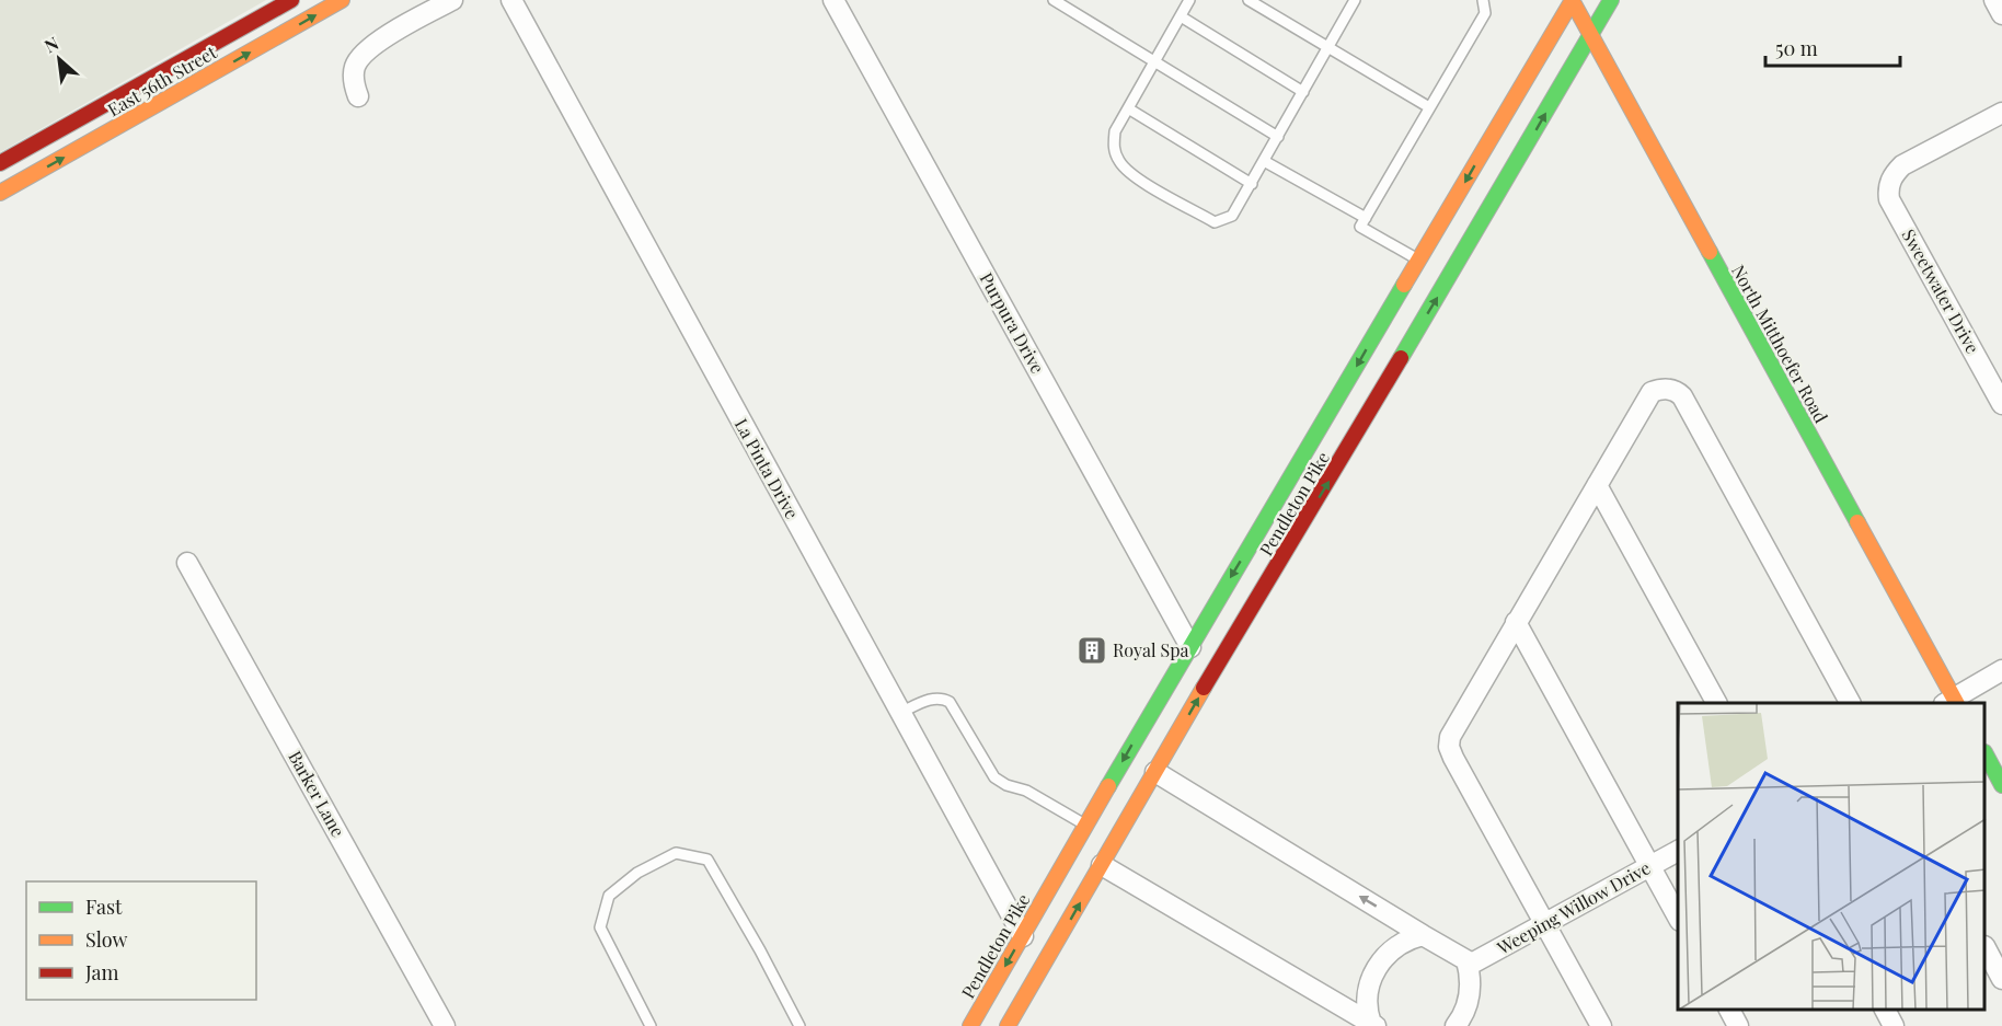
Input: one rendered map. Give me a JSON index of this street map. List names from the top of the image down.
{
  "streets": {
    "main road": ["East 56th Street", "North Mitthoefer Road", "Pendleton Pike"],
    "street": [
      "Sweetwater Drive",
      "Purpura Drive",
      "La Pinta Drive",
      "Barker Lane",
      "Weeping Willow Drive"
    ]
  },
  "crossings": [
    ["Purpura Drive", "Pendleton Pike"],
    ["North Mitthoefer Road", "Pendleton Pike"],
    ["La Pinta Drive", "Pendleton Pike"]
  ],
  "places": {
    "building": ["Royal Spa"]
  },
  "legend": ["Fast", "Slow", "Jam"],
  "scale_bar": "50 m",
  "north": "top left"
}
